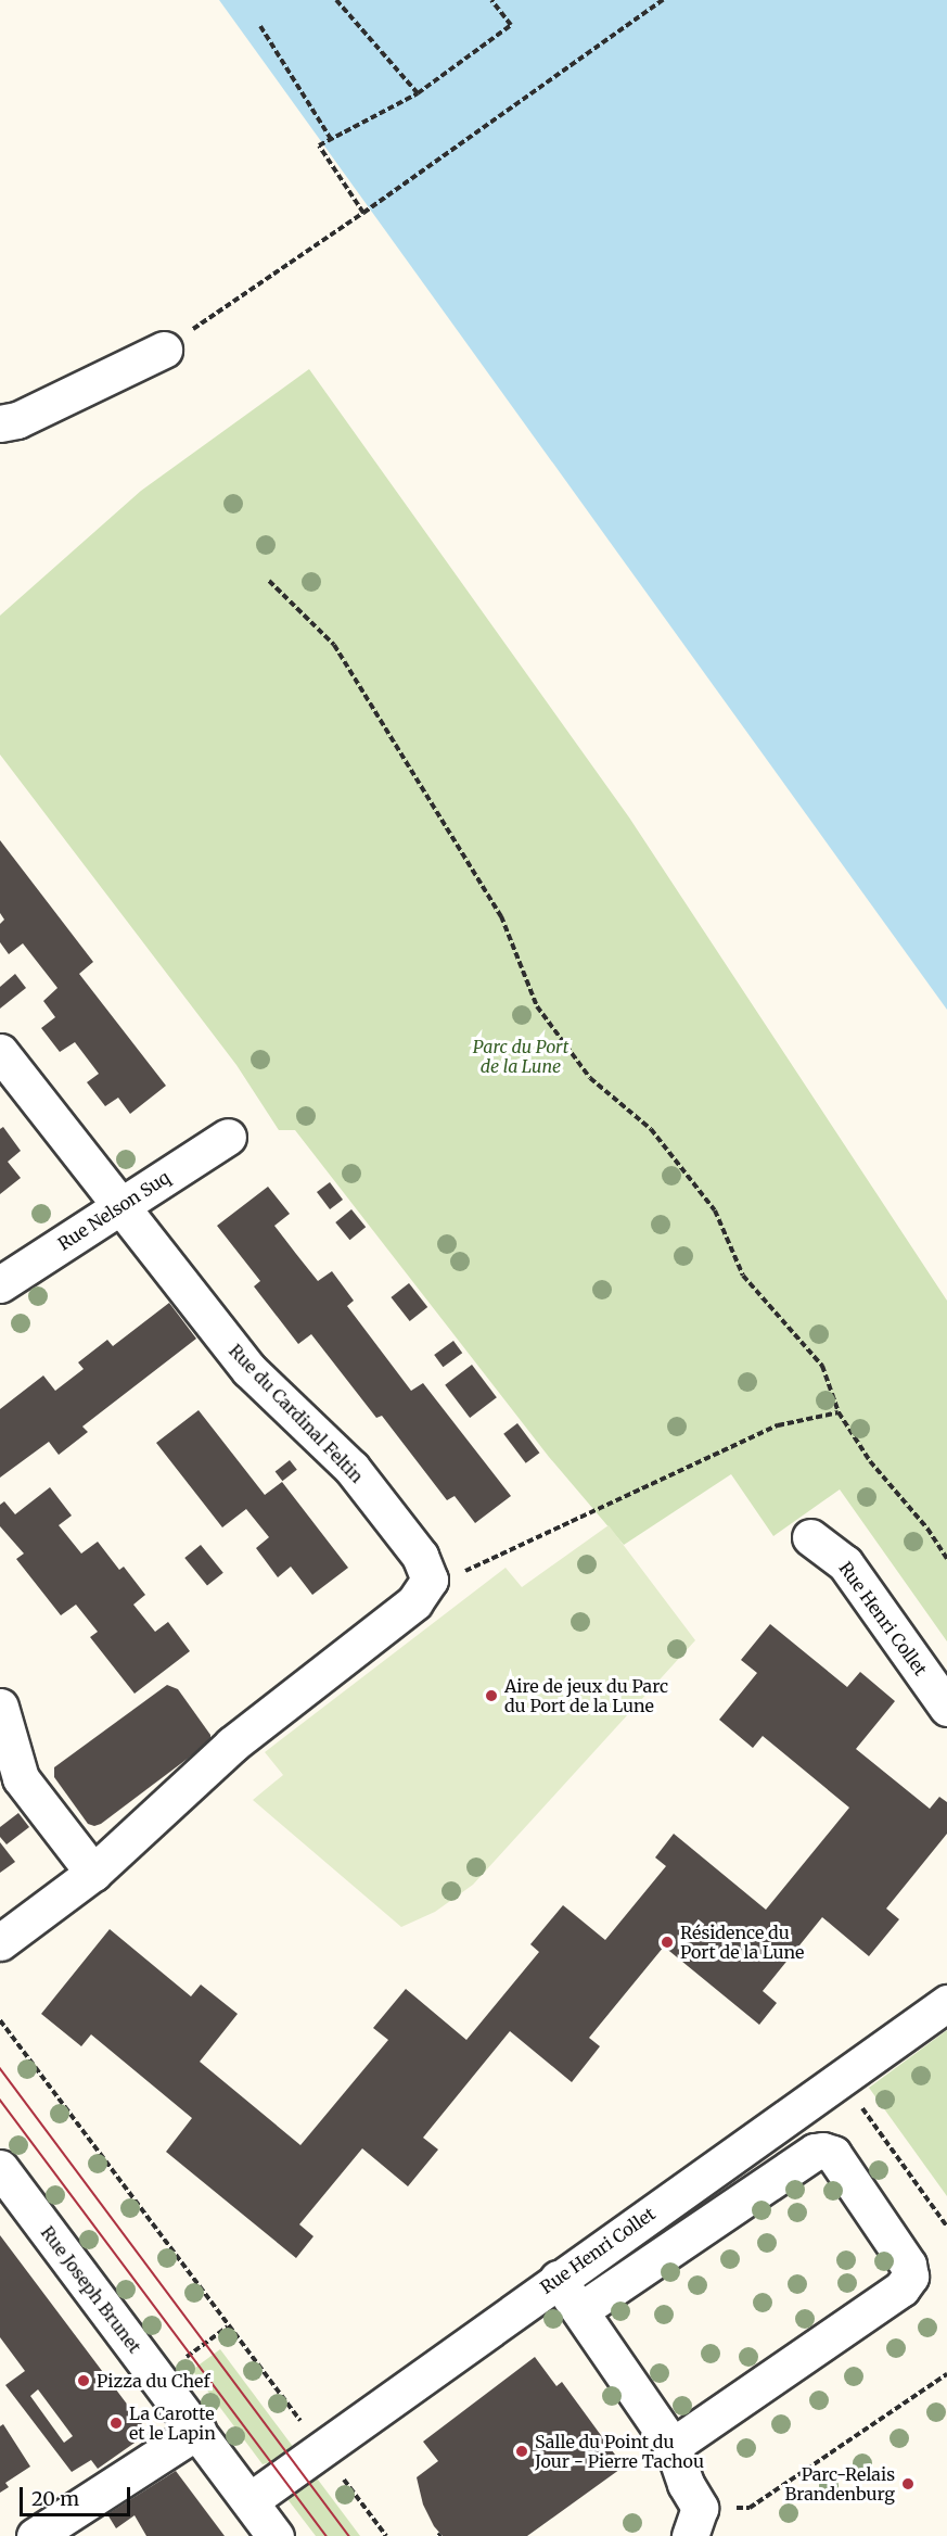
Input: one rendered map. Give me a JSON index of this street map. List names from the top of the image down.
{
  "streets": {
    "street": [
      "Rue Nelson Suq",
      "Rue du Cardinal Feltin",
      "Rue Henri Collet",
      "Rue Joseph Brunet"
    ]
  },
  "crossings": [
    ["Rue Nelson Suq", "Rue du Cardinal Feltin"],
    ["Rue Henri Collet", "Rue Joseph Brunet"]
  ],
  "parks": ["Parc du Port de la Lune"],
  "places": [
    "Aire de jeux du Parc du Port de la Lune",
    "Résidence du Port de la Lune",
    "Pizza du Chef",
    "La Carotte et le Lapin",
    "Salle du Point du Jour - Pierre Tachou",
    "Parc-Relais Brandenburg"
  ],
  "scale_bar": "20 m"
}
